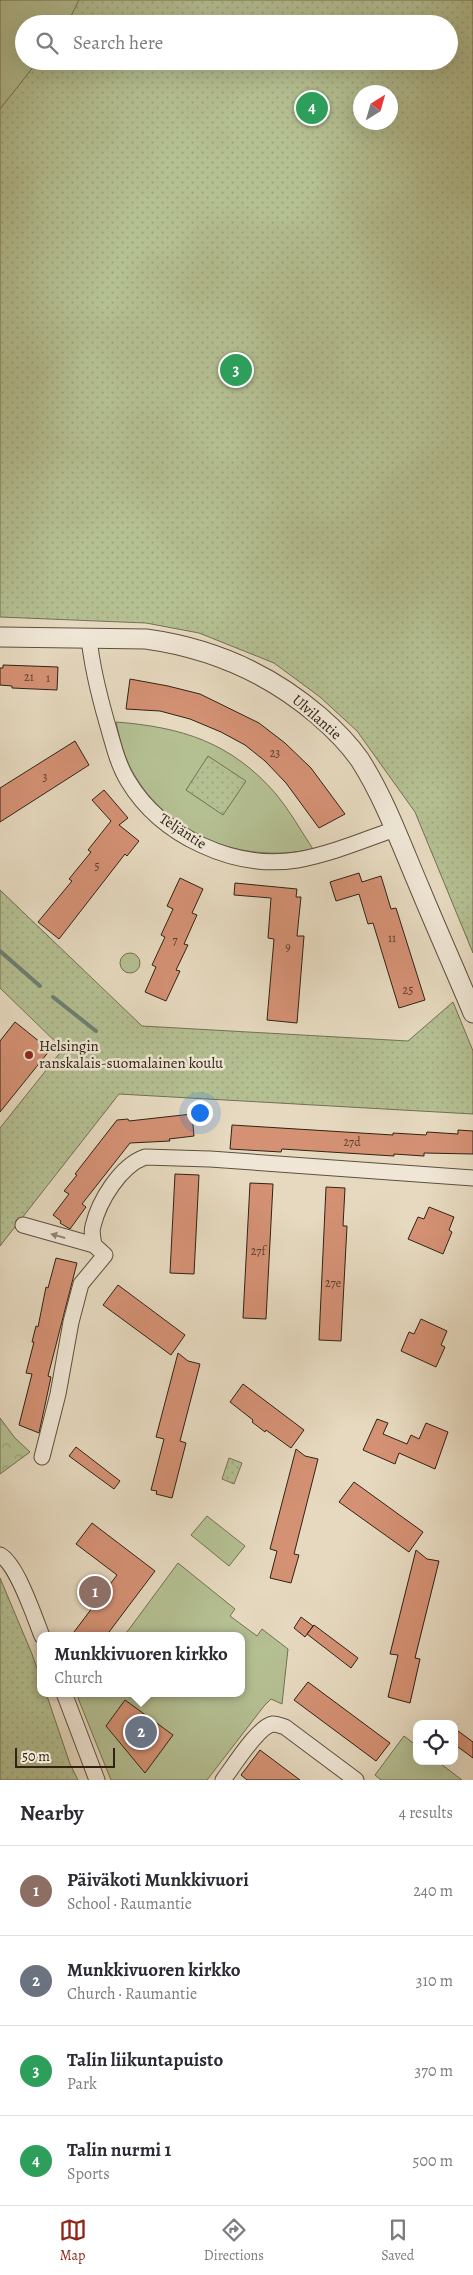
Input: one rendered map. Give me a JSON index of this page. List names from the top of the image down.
{
  "streets": {
    "street": ["Ulvilantie", "Teljäntie"]
  },
  "crossings": [
    ["Ulvilantie", "Teljäntie"]
  ],
  "places": ["Helsingin ranskalais-suomalainen koulu"],
  "house_numbers": [
    "21",
    "1",
    "23",
    "3",
    "5",
    "11",
    "7",
    "9",
    "25",
    "27d",
    "27f",
    "27e"
  ],
  "scale_bar": "50 m",
  "north": "top right",
  "page": {
    "search": "Search here",
    "pins": [
      "4",
      "3",
      "1",
      "2"
    ],
    "popup": ["Munkkivuoren kirkko", "Church"],
    "scale": "50 m",
    "heading": ["Nearby", "4 results"],
    "list": [
      {
        "mark": "1",
        "name": "Päiväkoti Munkkivuori",
        "note": "School · Raumantie",
        "value": "240 m"
      },
      {
        "mark": "2",
        "name": "Munkkivuoren kirkko",
        "note": "Church · Raumantie",
        "value": "310 m"
      },
      {
        "mark": "3",
        "name": "Talin liikuntapuisto",
        "note": "Park",
        "value": "370 m"
      },
      {
        "mark": "4",
        "name": "Talin nurmi 1",
        "note": "Sports",
        "value": "500 m"
      }
    ],
    "nav": ["Map", "Directions", "Saved"]
  }
}
